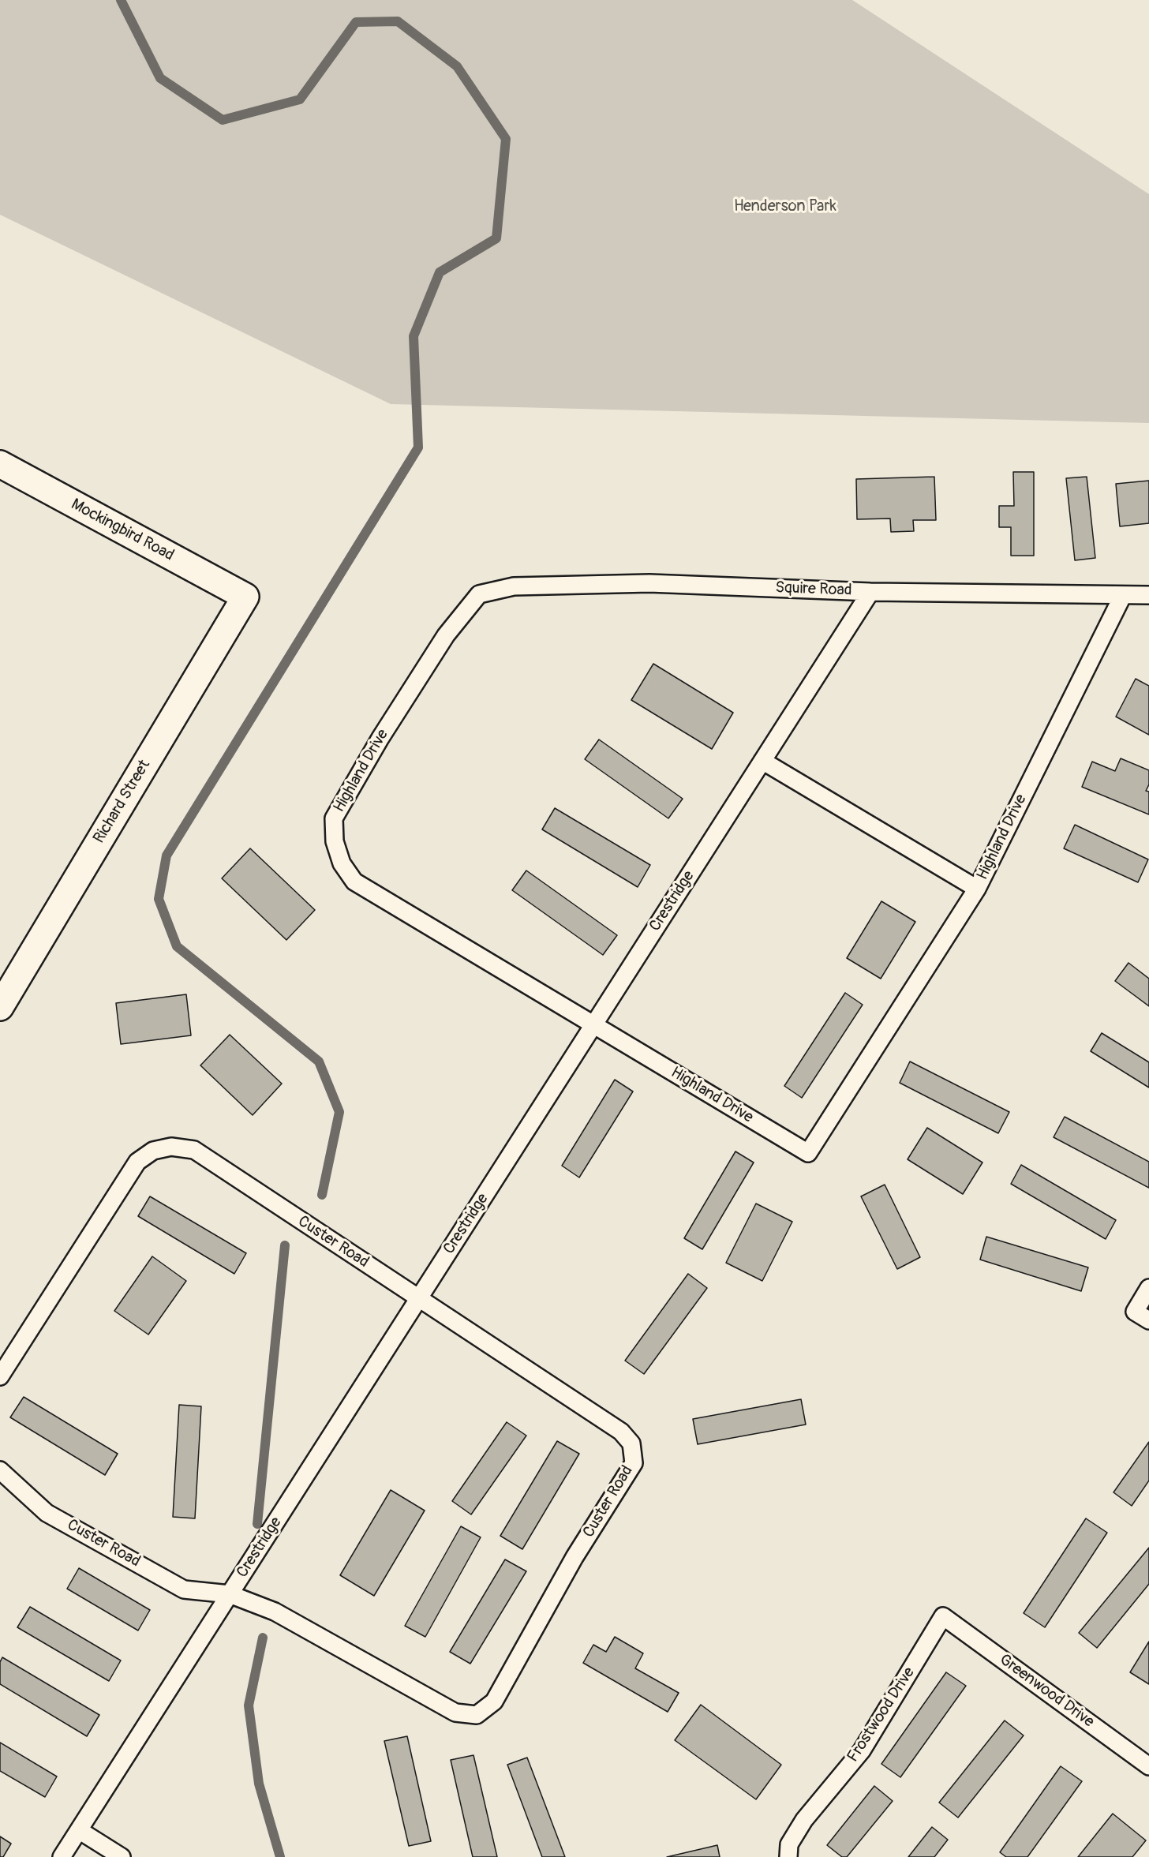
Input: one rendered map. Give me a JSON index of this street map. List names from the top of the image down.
{
  "streets": {
    "street": ["Mockingbird Road", "Richard Street"],
    "lane": [
      "Squire Road",
      "Highland Drive",
      "Crestridge",
      "Custer Road",
      "Greenwood Drive",
      "Frostwood Drive"
    ]
  },
  "crossings": [
    ["Mockingbird Road", "Richard Street"],
    ["Squire Road", "Highland Drive"],
    ["Squire Road", "Crestridge"],
    ["Highland Drive", "Crestridge"],
    ["Crestridge", "Custer Road"],
    ["Greenwood Drive", "Frostwood Drive"]
  ],
  "parks": ["Henderson Park"]
}
